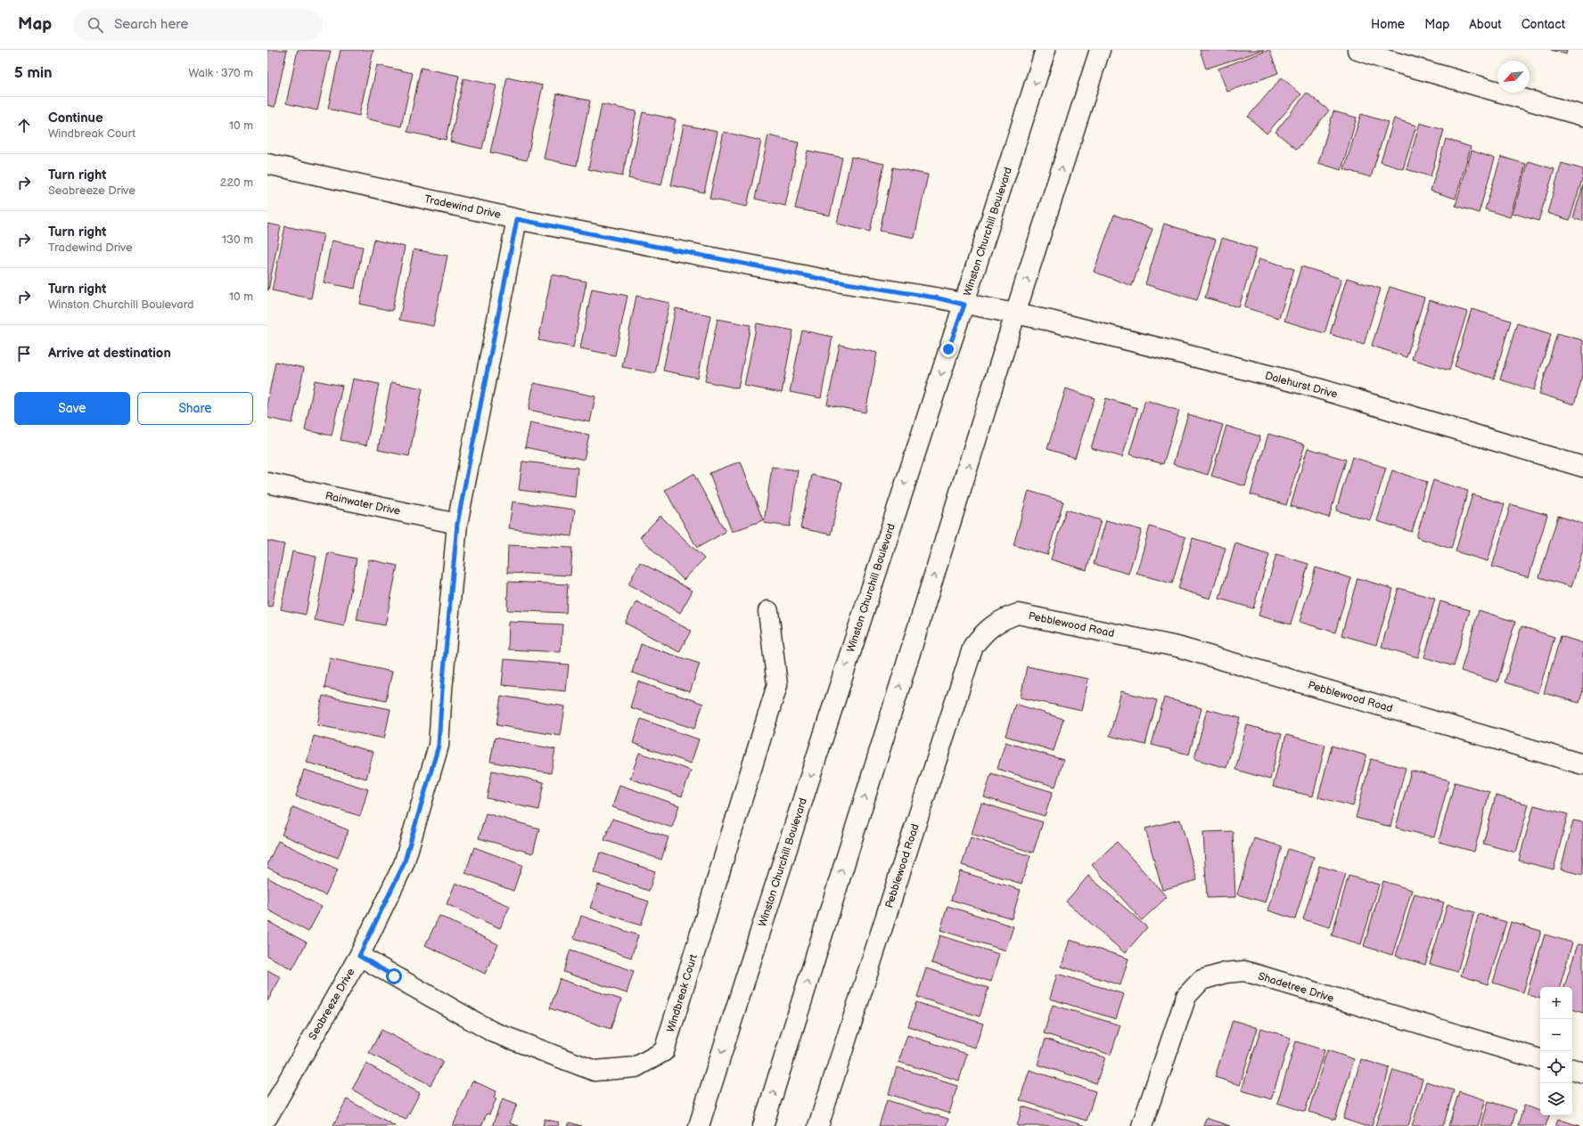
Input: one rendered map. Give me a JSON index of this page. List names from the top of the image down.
{
  "streets": {
    "street": [
      "Tradewind Drive",
      "Winston Churchill Boulevard",
      "Dalehurst Drive",
      "Rainwater Drive",
      "Pebblewood Road",
      "Shadetree Drive",
      "Windbreak Court",
      "Seabreeze Drive"
    ]
  },
  "crossings": [
    ["Tradewind Drive", "Winston Churchill Boulevard"],
    ["Tradewind Drive", "Dalehurst Drive"],
    ["Tradewind Drive", "Seabreeze Drive"],
    ["Rainwater Drive", "Seabreeze Drive"],
    ["Windbreak Court", "Seabreeze Drive"]
  ],
  "north": "bottom left",
  "page": {
    "header": "Map",
    "search": "Search here",
    "nav": [
      "Home",
      "Map",
      "About",
      "Contact"
    ],
    "heading": ["5 min", "Walk · 370 m"],
    "list": [
      ["Continue", "Windbreak Court", "10 m"],
      ["Turn right", "Seabreeze Drive", "220 m"],
      ["Turn right", "Tradewind Drive", "130 m"],
      ["Turn right", "Winston Churchill Boulevard", "10 m"],
      "Arrive at destination"
    ],
    "buttons": ["Save", "Share"],
    "map_buttons": ["+", "−"]
  }
}
